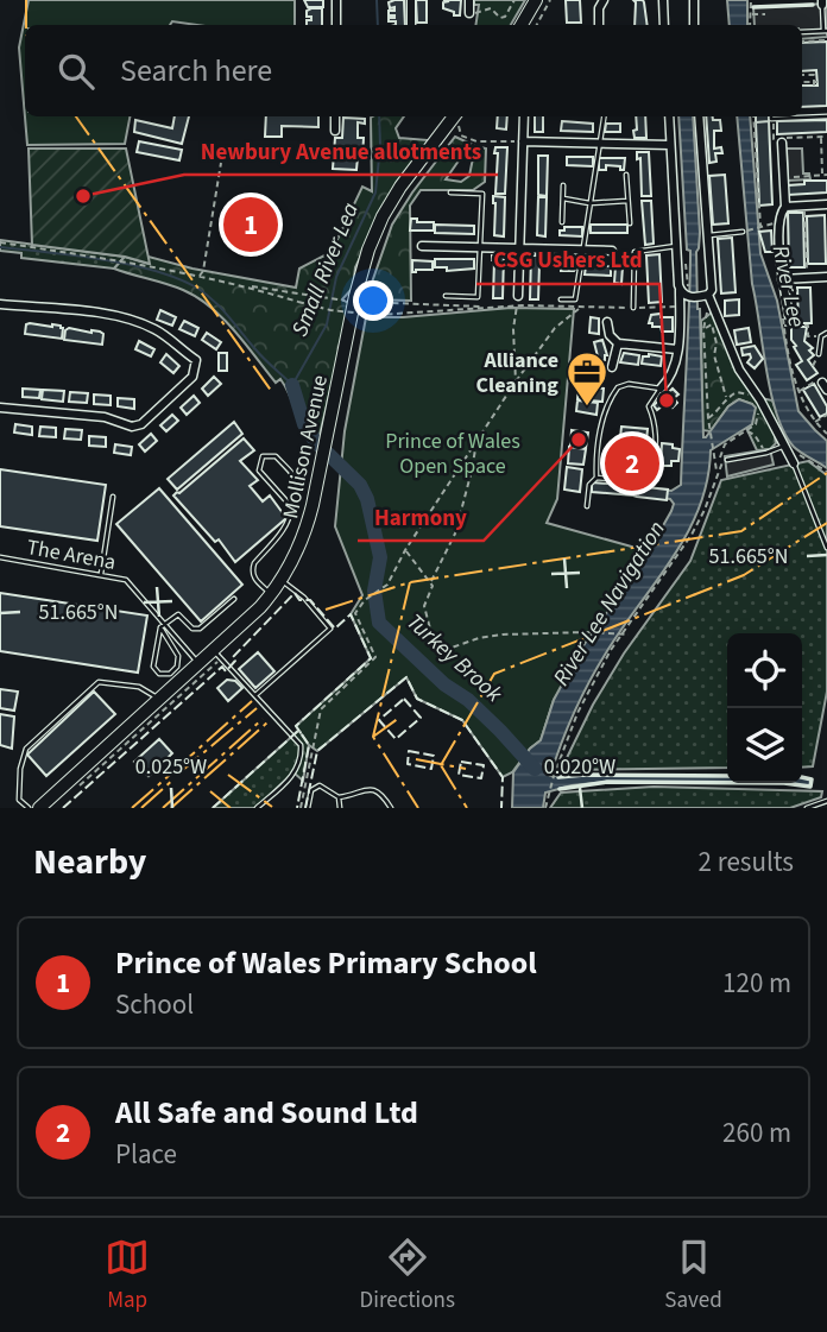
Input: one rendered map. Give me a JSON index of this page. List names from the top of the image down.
{
  "streets": {
    "main road": ["Mollison Avenue"],
    "lane": ["The Arena"]
  },
  "crossings": [
    ["Mollison Avenue", "The Arena"]
  ],
  "water": [
    "Small River Lea",
    "River Lee",
    "River Lee Navigation",
    "Turkey Brook"
  ],
  "parks": ["Prince of Wales Open Space"],
  "places": {
    "other": ["Newbury Avenue allotments", "CSG Ushers Ltd", "Harmony"],
    "office": ["Alliance Cleaning"]
  },
  "page": {
    "search": "Search here",
    "pins": ["1", "2"],
    "heading": ["Nearby", "2 results"],
    "list": [
      {
        "mark": "1",
        "name": "Prince of Wales Primary School",
        "note": "School",
        "value": "120 m"
      },
      {
        "mark": "2",
        "name": "All Safe and Sound Ltd",
        "note": "Place",
        "value": "260 m"
      }
    ],
    "nav": ["Map", "Directions", "Saved"]
  },
  "coordinates": ["51.665°N", "0.025°W", "0.020°W"]
}
